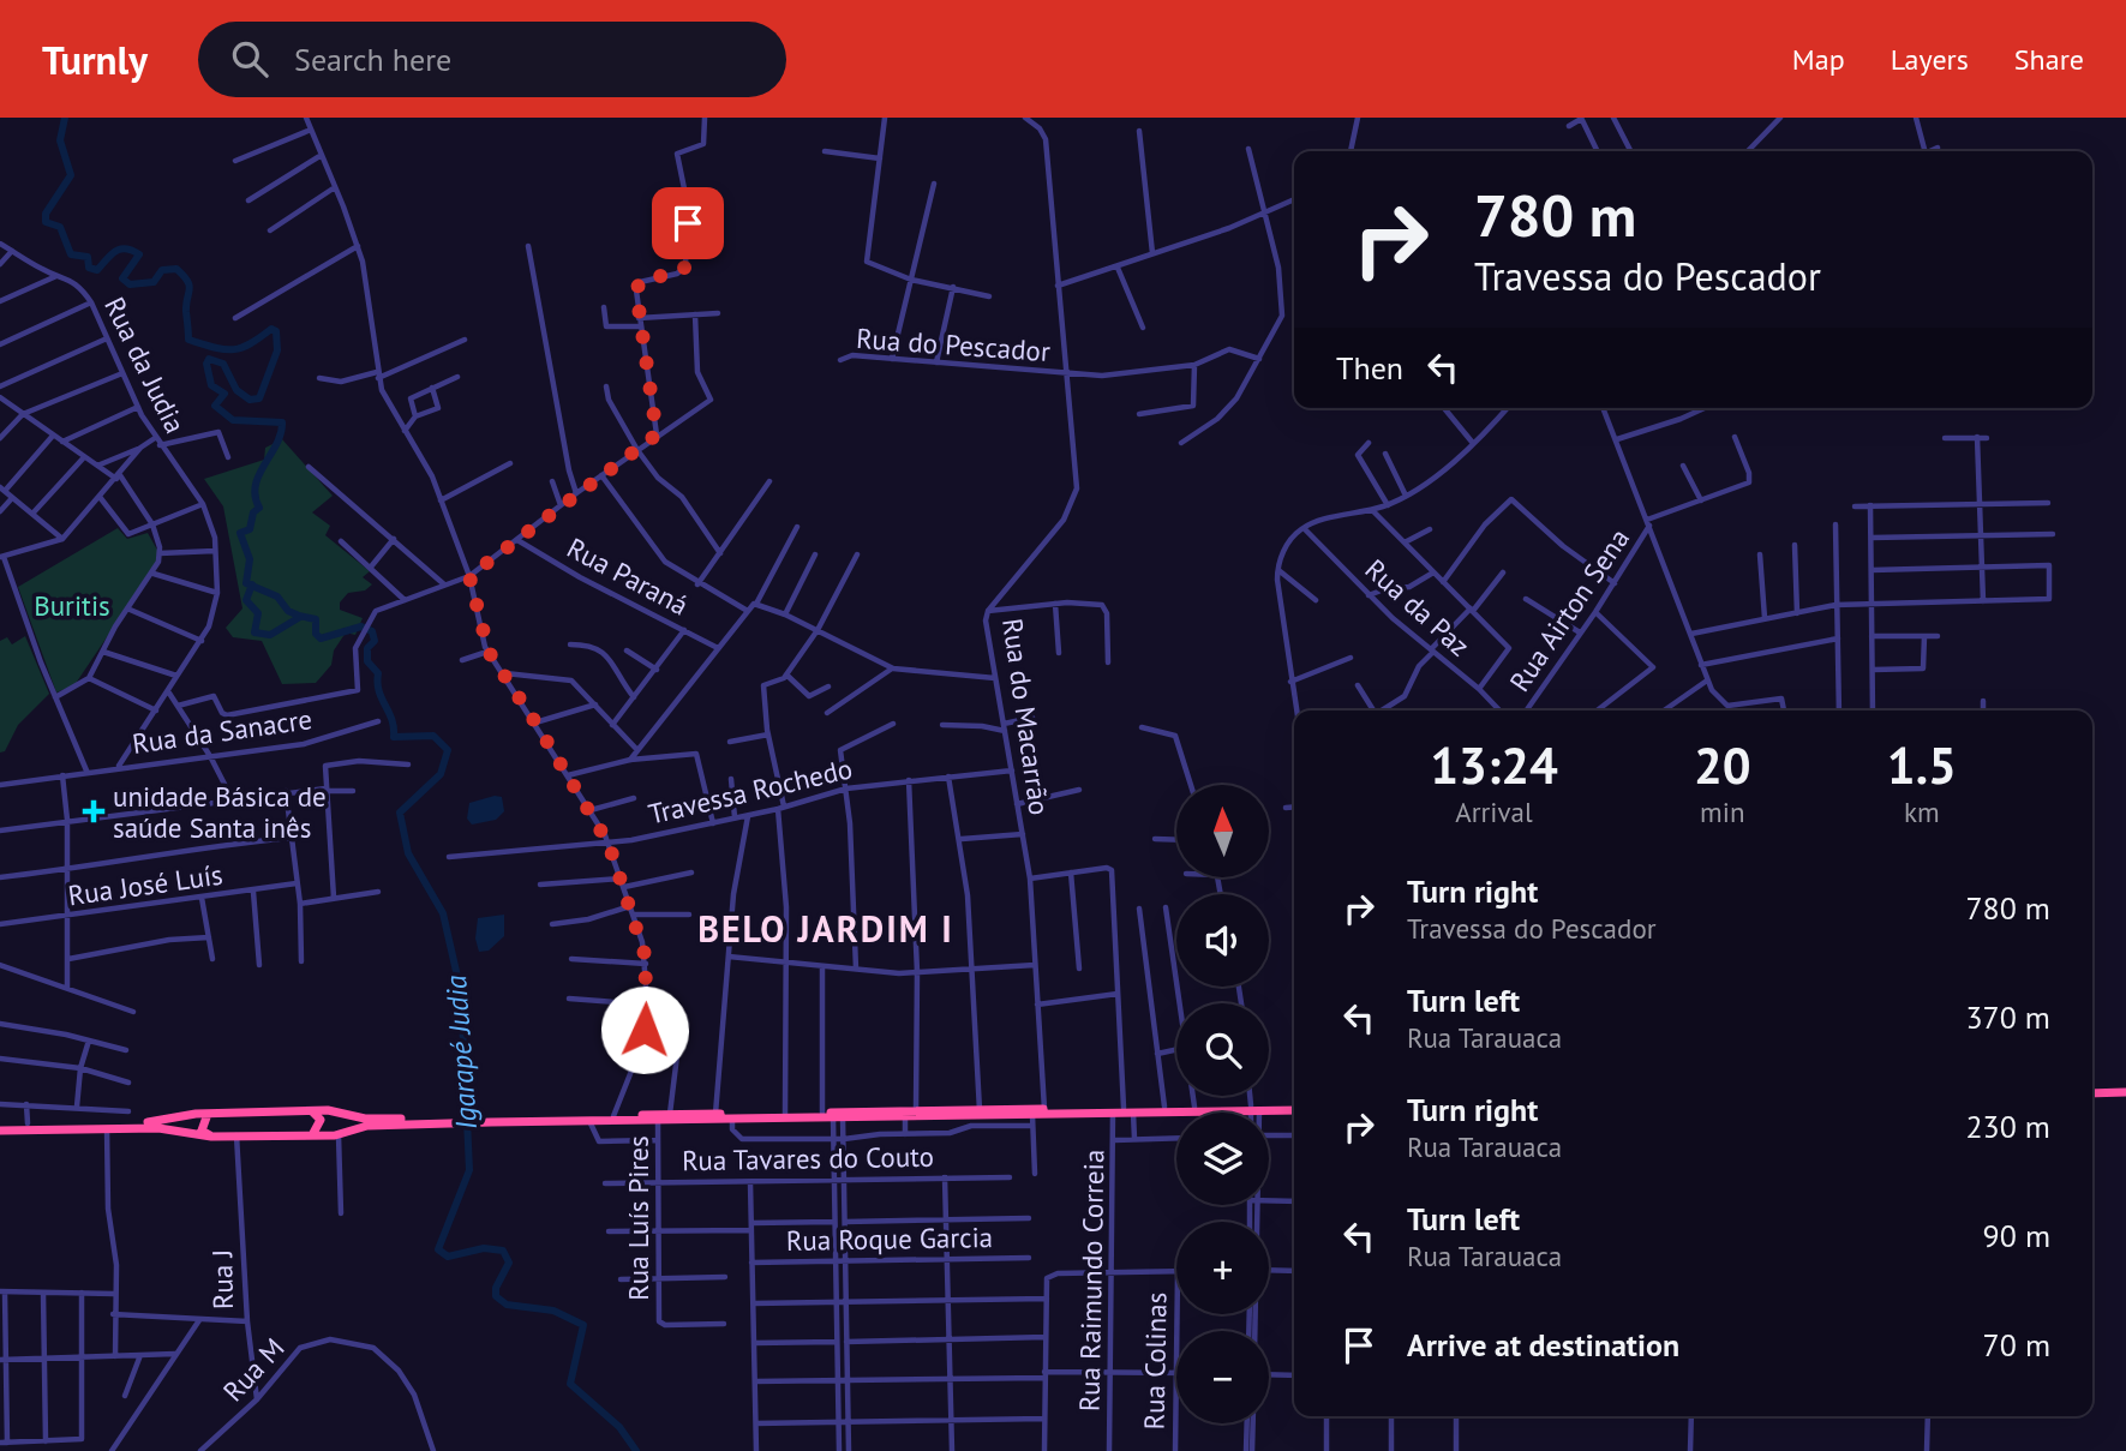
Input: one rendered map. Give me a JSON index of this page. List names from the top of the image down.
{
  "streets": {
    "street": [
      "Rua do Pescador",
      "Rua da Judia",
      "Rua Paraná",
      "Rua da Paz",
      "Rua Airton Sena",
      "Rua do Macarrão",
      "Rua da Sanacre",
      "Travessa Rochedo",
      "Rua José Luís",
      "Rua Tavares do Couto",
      "Rua Luís Pires",
      "Rua Roque Garcia",
      "Rua J",
      "Rua Raimundo Correia",
      "Rua Colinas",
      "Rua M"
    ]
  },
  "crossings": [
    ["Rua do Pescador", "Rua do Macarrão"],
    ["Rua da Judia", "Rua da Sanacre"],
    ["Rua do Macarrão", "Travessa Rochedo"],
    ["Rua Tavares do Couto", "Rua Luís Pires"]
  ],
  "districts": ["BELO JARDIM I"],
  "water": ["Igarapé Judia"],
  "parks": ["Buritis"],
  "places": {
    "health": ["unidade Básica de saúde Santa inês"]
  },
  "north": "top",
  "page": {
    "header": "Turnly",
    "search": "Search here",
    "nav": ["Map", "Layers", "Share"],
    "turn": ["780 m", "Travessa do Pescador"],
    "then": "Then",
    "eta": [
      "13:24",
      "Arrival",
      "20",
      "min",
      "1.5",
      "km"
    ],
    "map_buttons": ["+", "−"],
    "list": [
      {
        "name": "Turn right",
        "note": "Travessa do Pescador",
        "value": "780 m"
      },
      {
        "name": "Turn left",
        "note": "Rua Tarauaca",
        "value": "370 m"
      },
      {
        "name": "Turn right",
        "note": "Rua Tarauaca",
        "value": "230 m"
      },
      {
        "name": "Turn left",
        "note": "Rua Tarauaca",
        "value": "90 m"
      },
      {
        "name": "Arrive at destination",
        "value": "70 m"
      }
    ]
  }
}
